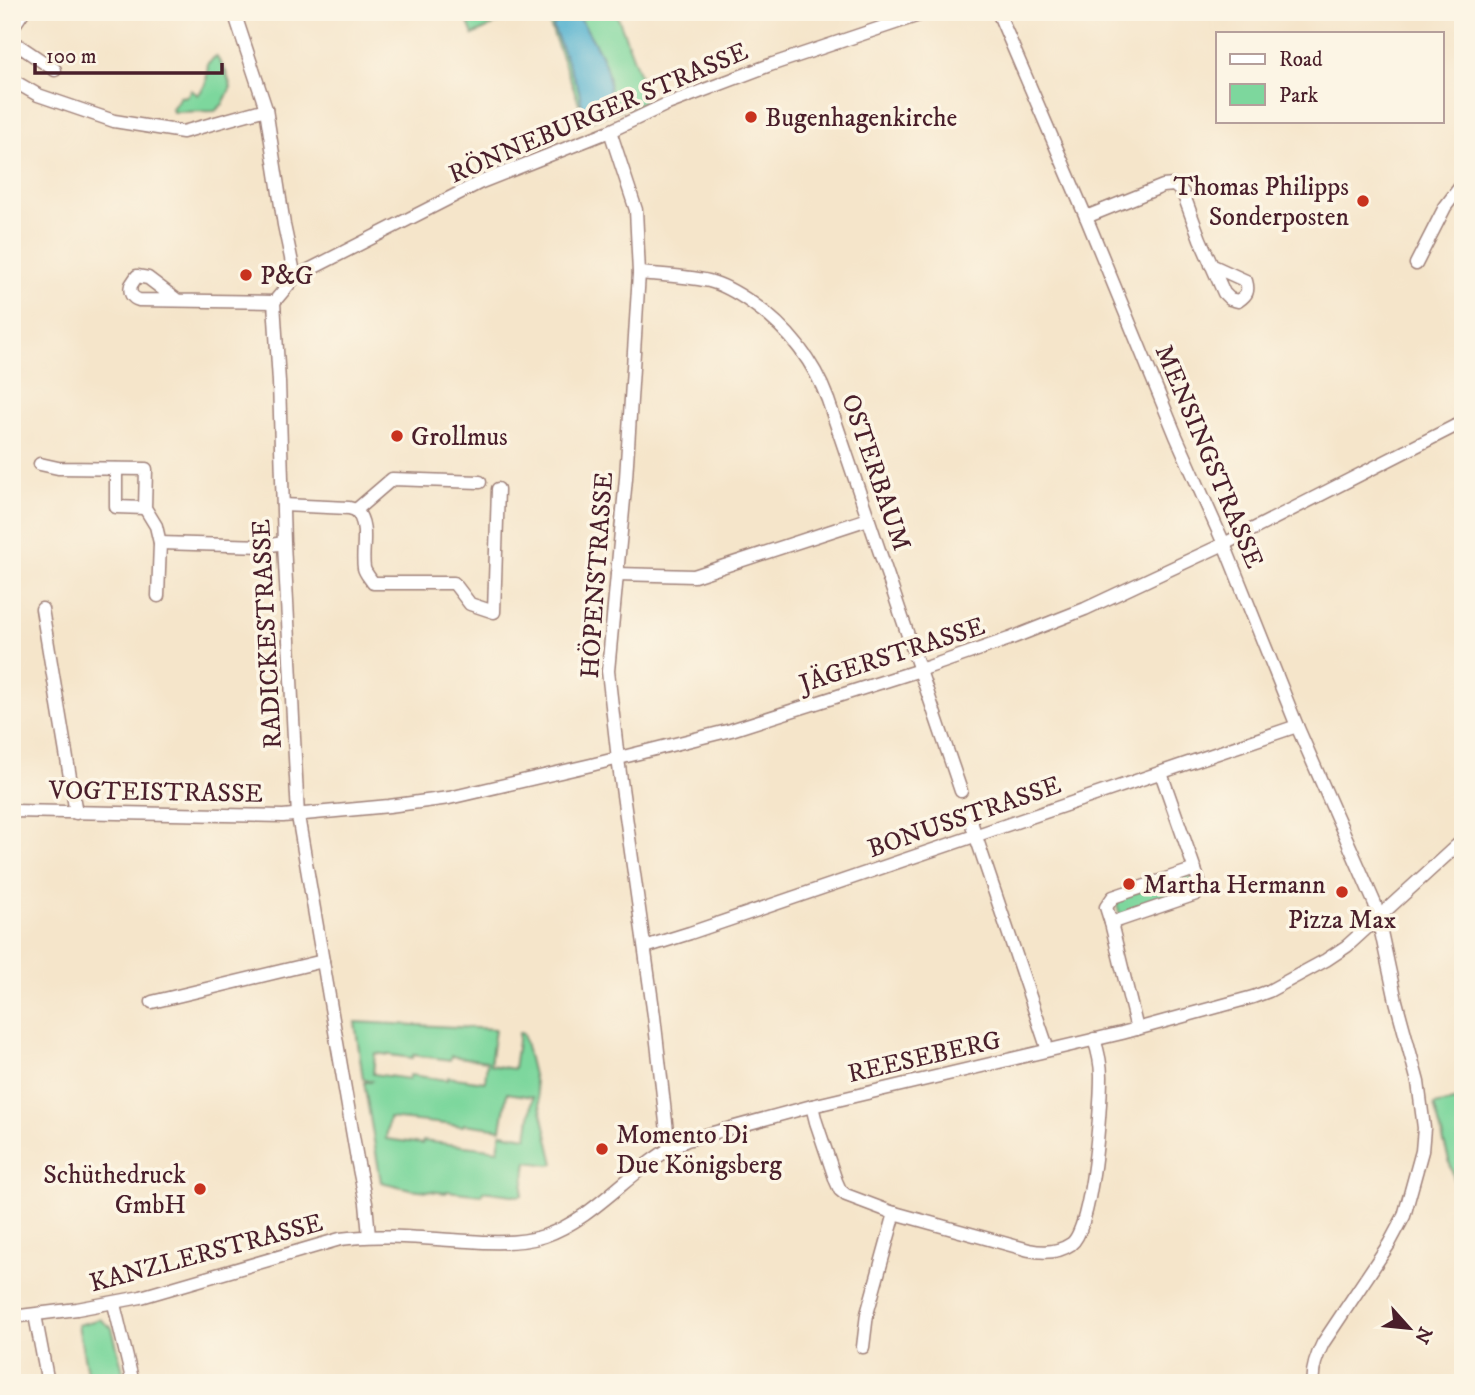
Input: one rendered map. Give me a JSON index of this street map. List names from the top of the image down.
{
  "streets": {
    "street": [
      "RÖNNEBURGER STRASSE",
      "MENSINGSTRASSE",
      "OSTERBAUM",
      "HÖPENSTRASSE",
      "RADICKESTRASSE",
      "JÄGERSTRASSE",
      "VOGTEISTRASSE",
      "BONUSSTRASSE",
      "REESEBERG",
      "KANZLERSTRASSE"
    ]
  },
  "crossings": [
    ["RÖNNEBURGER STRASSE", "HÖPENSTRASSE"],
    ["MENSINGSTRASSE", "JÄGERSTRASSE"],
    ["MENSINGSTRASSE", "BONUSSTRASSE"],
    ["MENSINGSTRASSE", "REESEBERG"],
    ["OSTERBAUM", "HÖPENSTRASSE"],
    ["OSTERBAUM", "JÄGERSTRASSE"],
    ["HÖPENSTRASSE", "JÄGERSTRASSE"],
    ["HÖPENSTRASSE", "BONUSSTRASSE"],
    ["HÖPENSTRASSE", "REESEBERG"],
    ["RADICKESTRASSE", "JÄGERSTRASSE"],
    ["RADICKESTRASSE", "VOGTEISTRASSE"],
    ["RADICKESTRASSE", "REESEBERG"],
    ["RADICKESTRASSE", "KANZLERSTRASSE"],
    ["JÄGERSTRASSE", "VOGTEISTRASSE"],
    ["REESEBERG", "KANZLERSTRASSE"]
  ],
  "places": [
    "Bugenhagenkirche",
    "Thomas Philipps Sonderposten",
    "P&G",
    "Grollmus",
    "Martha Hermann",
    "Pizza Max",
    "Momento Di Due Königsberg",
    "Schüthedruck GmbH"
  ],
  "legend": ["Road", "Park"],
  "scale_bar": "100 m",
  "north": "bottom right"
}
